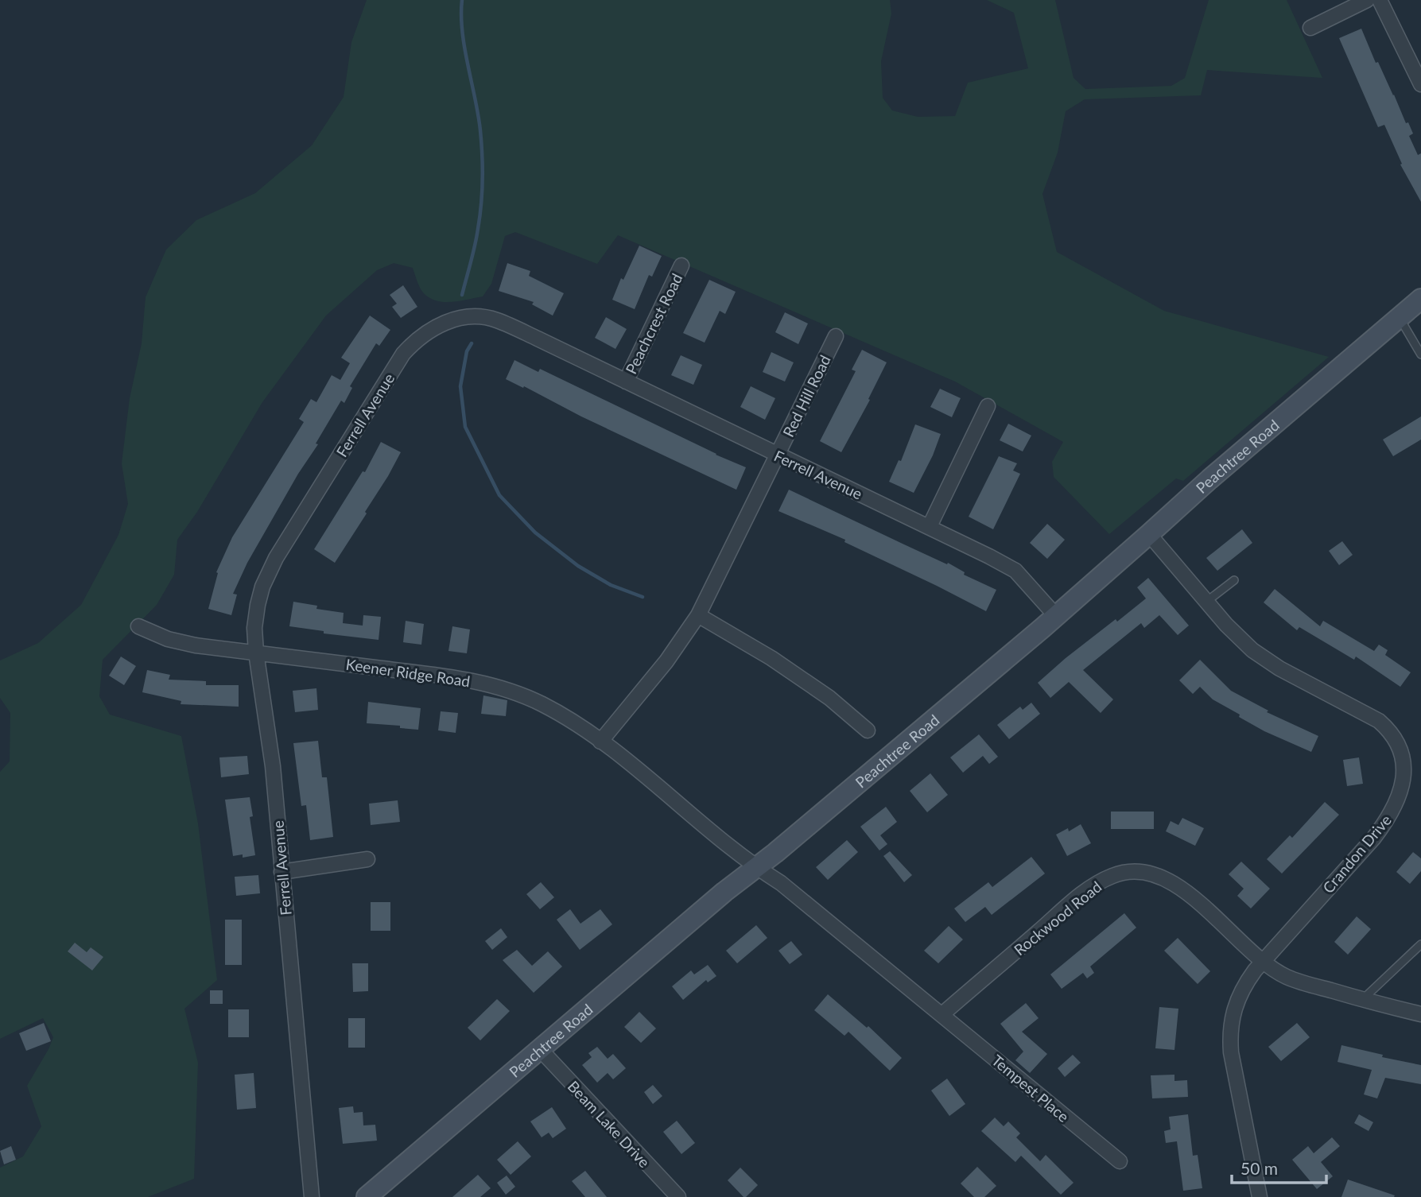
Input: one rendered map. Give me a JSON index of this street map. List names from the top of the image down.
{
  "streets": {
    "street": [
      "Peachcrest Road",
      "Red Hill Road",
      "Ferrell Avenue",
      "Peachtree Road",
      "Keener Ridge Road",
      "Crandon Drive",
      "Rockwood Road",
      "Tempest Place",
      "Beam Lake Drive"
    ]
  },
  "crossings": [
    ["Peachcrest Road", "Ferrell Avenue"],
    ["Red Hill Road", "Ferrell Avenue"],
    ["Red Hill Road", "Keener Ridge Road"],
    ["Ferrell Avenue", "Peachtree Road"],
    ["Ferrell Avenue", "Keener Ridge Road"],
    ["Peachtree Road", "Keener Ridge Road"],
    ["Peachtree Road", "Crandon Drive"],
    ["Peachtree Road", "Beam Lake Drive"],
    ["Crandon Drive", "Rockwood Road"],
    ["Rockwood Road", "Tempest Place"]
  ],
  "scale_bar": "50 m"
}
